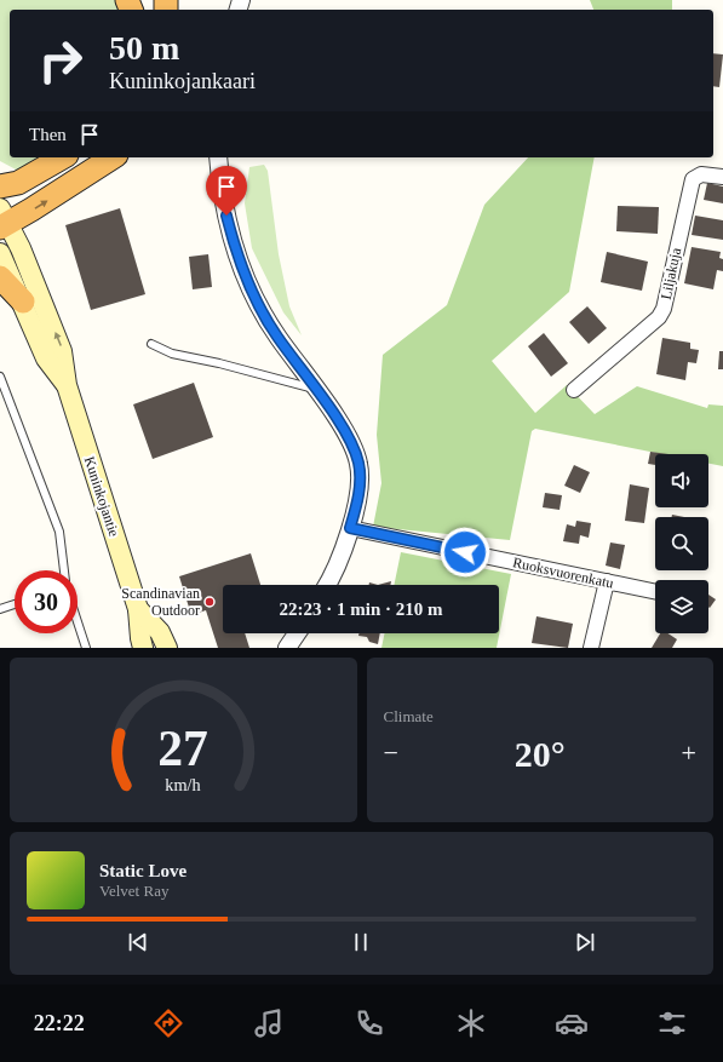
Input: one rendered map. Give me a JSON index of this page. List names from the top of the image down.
{
  "streets": {
    "main road": ["Kuninkojantie"],
    "street": ["Liljakuja", "Ruoksvuorenkatu"]
  },
  "places": ["Scandinavian Outdoor"],
  "page": {
    "turn": ["50 m", "Kuninkojankaari"],
    "then": "Then",
    "limit": "30",
    "trip": "22:23 · 1 min · 210 m",
    "tile": "Climate",
    "heat": ["−", "20°", "+"],
    "song": ["Static Love", "Velvet Ray"],
    "tabs": "22:22",
    "gauge": ["27", "km/h"]
  }
}
